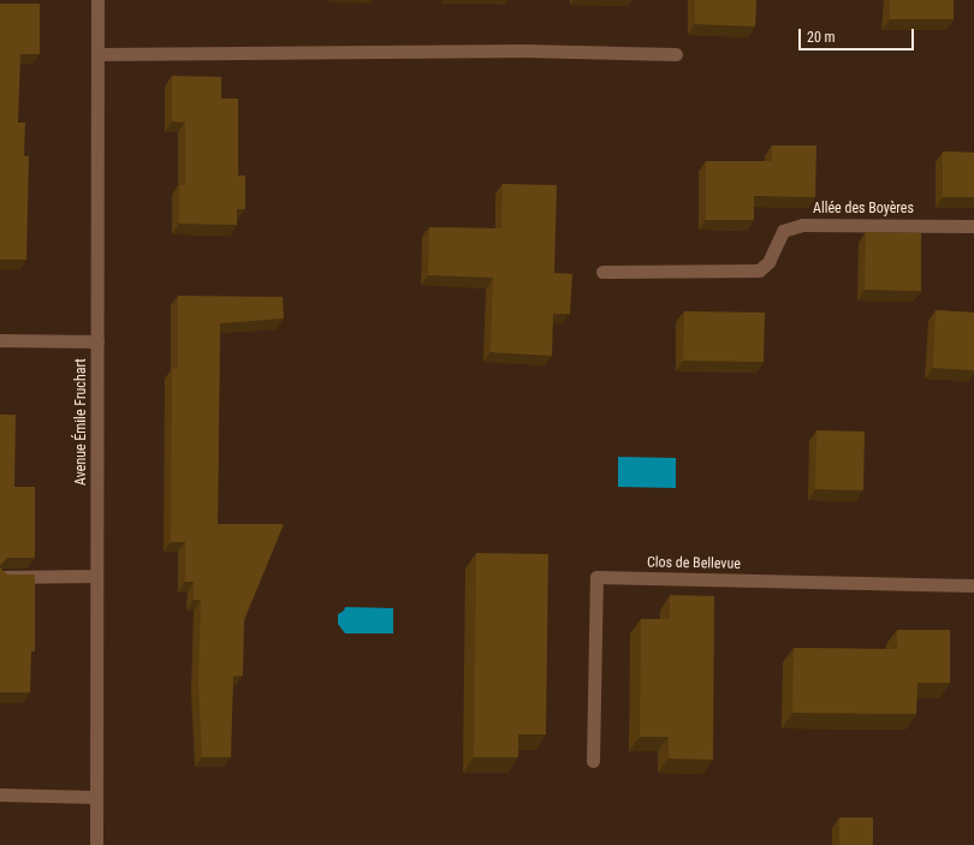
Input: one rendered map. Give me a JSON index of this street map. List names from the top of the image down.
{
  "streets": {
    "street": ["Allée des Boyères", "Avenue Émile Fruchart", "Clos de Bellevue"]
  },
  "scale_bar": "20 m"
}
